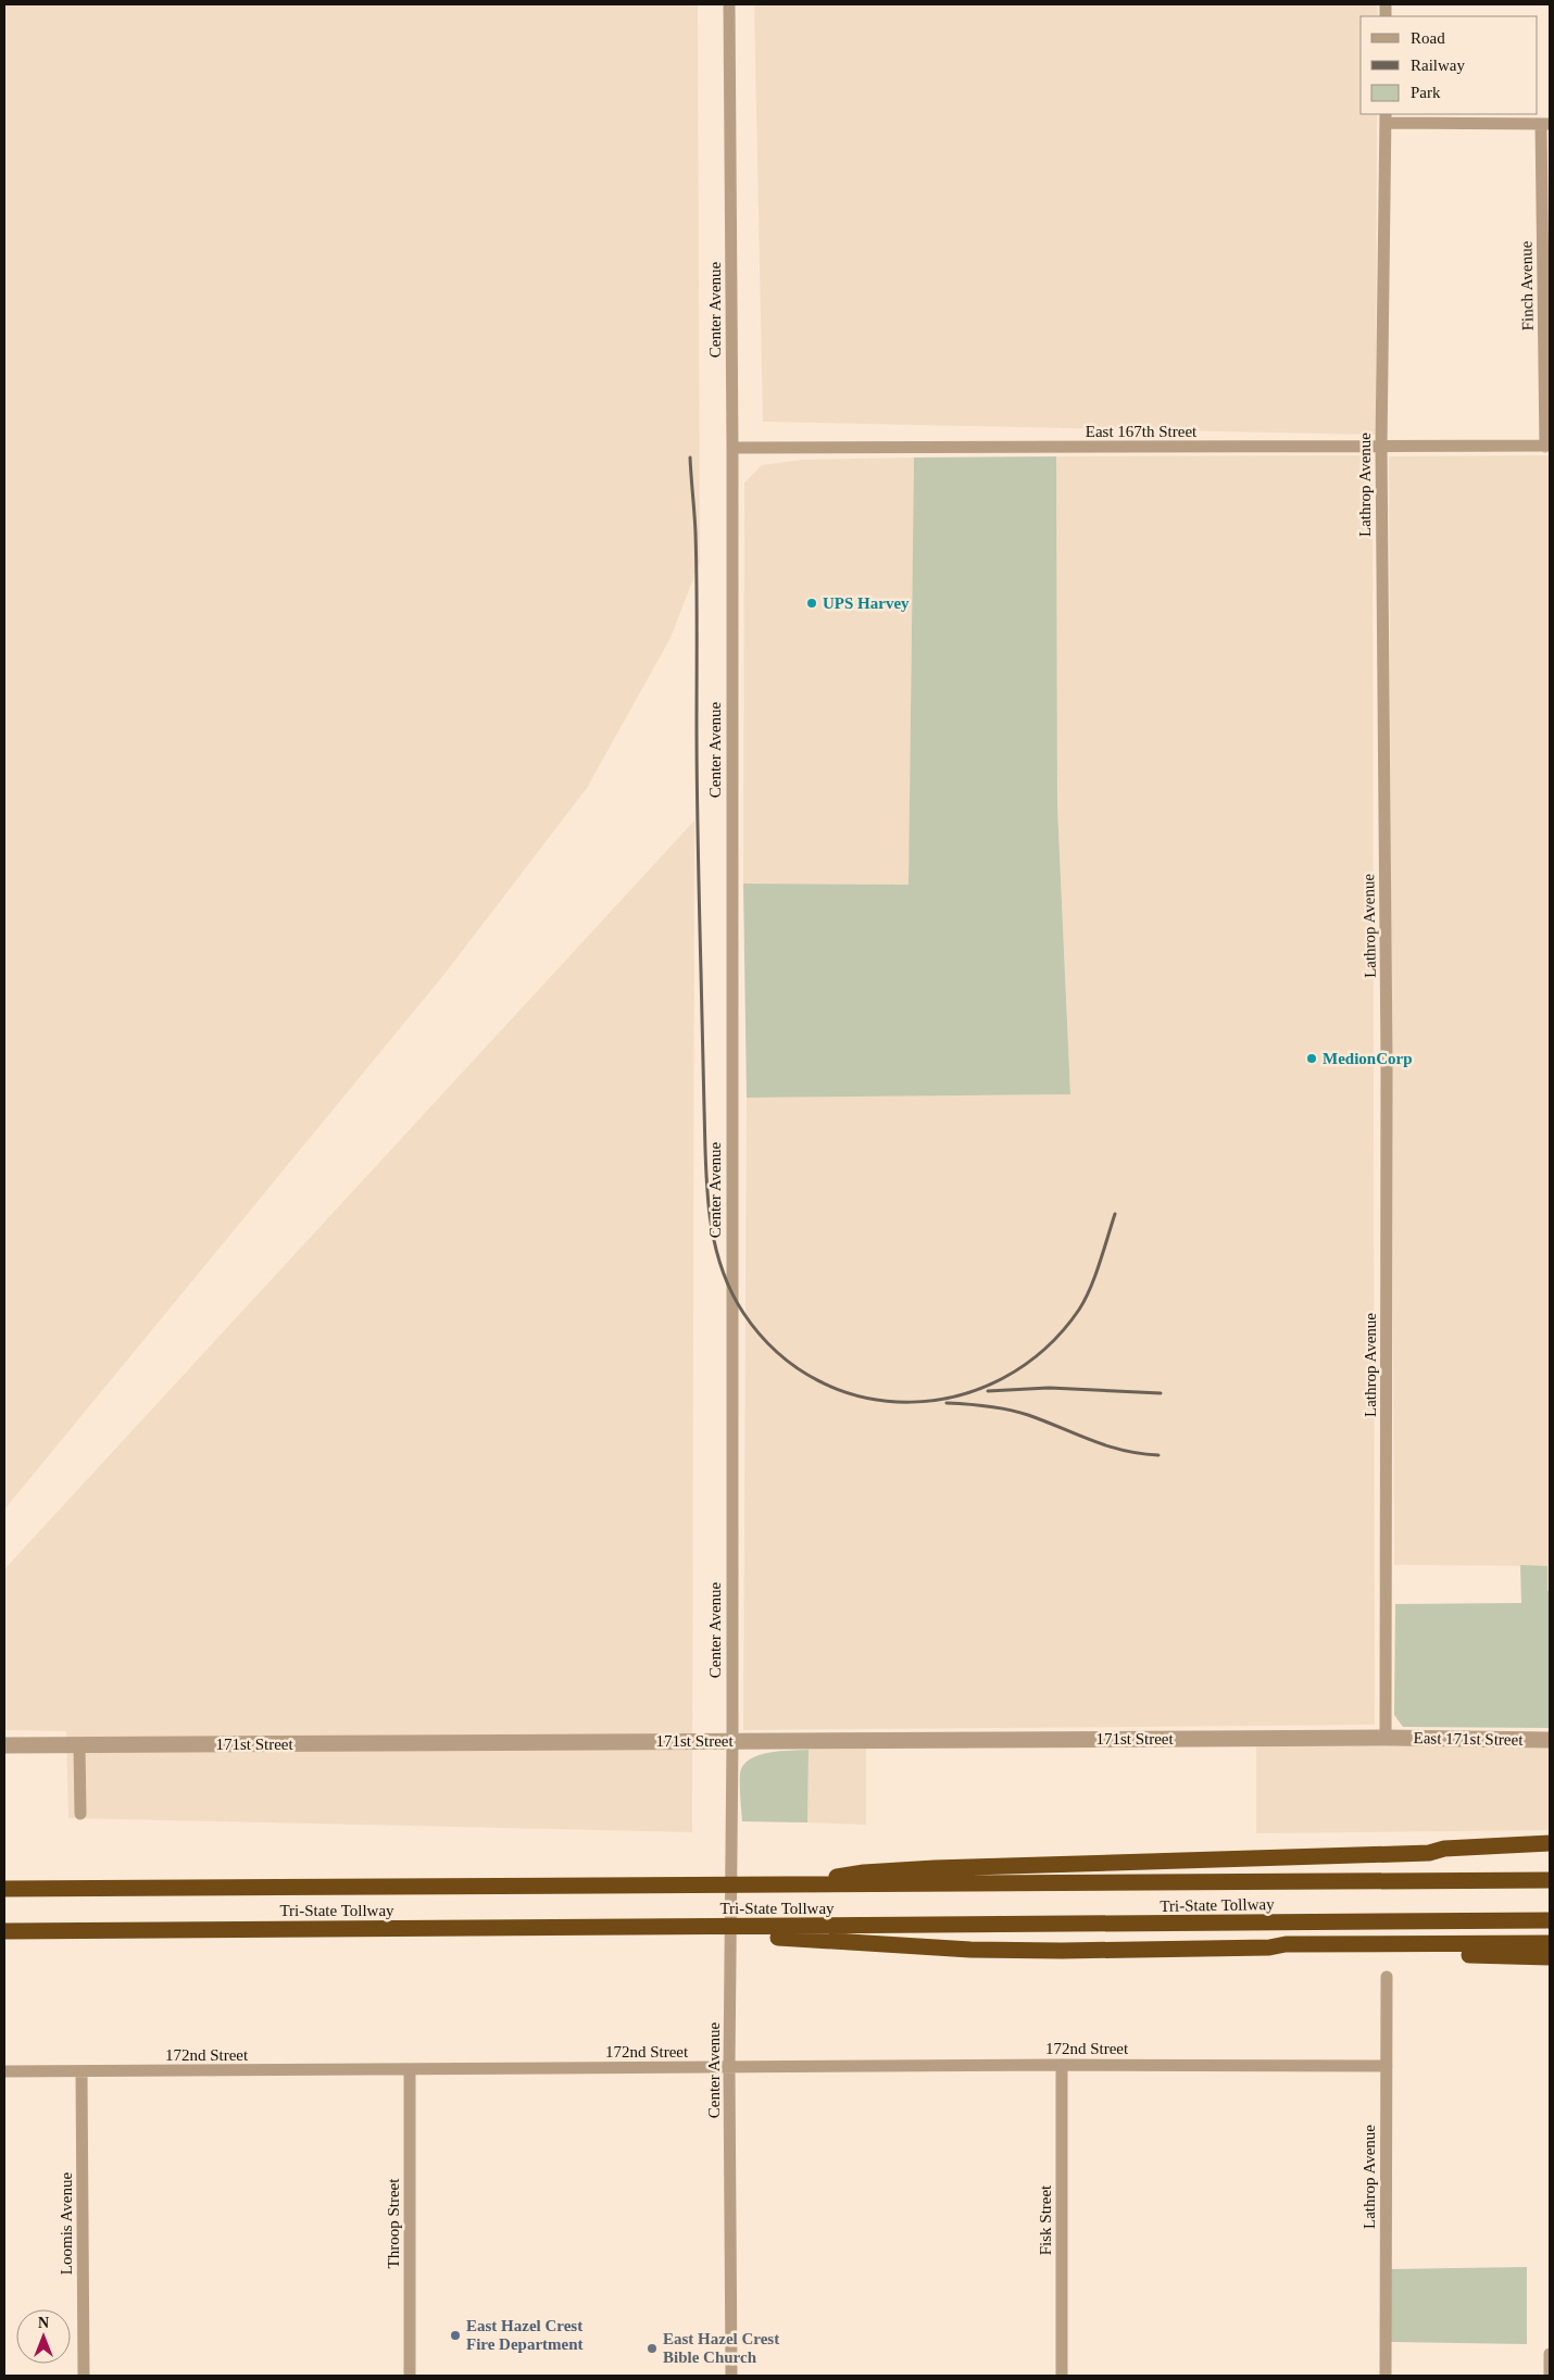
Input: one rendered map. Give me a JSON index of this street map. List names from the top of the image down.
{
  "streets": {
    "highway": ["Tri-State Tollway"],
    "street": [
      "Finch Avenue",
      "Center Avenue",
      "East 167th Street",
      "Lathrop Avenue",
      "171st Street",
      "East 171st Street",
      "172nd Street",
      "Fisk Street",
      "Loomis Avenue",
      "Throop Street"
    ]
  },
  "crossings": [
    ["Finch Avenue", "East 167th Street"],
    ["Center Avenue", "East 167th Street"],
    ["Center Avenue", "171st Street"],
    ["Center Avenue", "172nd Street"],
    ["East 167th Street", "Lathrop Avenue"],
    ["Lathrop Avenue", "171st Street"],
    ["Lathrop Avenue", "East 171st Street"],
    ["Lathrop Avenue", "172nd Street"],
    ["171st Street", "East 171st Street"],
    ["172nd Street", "Fisk Street"],
    ["172nd Street", "Loomis Avenue"],
    ["172nd Street", "Throop Street"]
  ],
  "places": [
    "UPS Harvey",
    "MedionCorp",
    "East Hazel Crest Fire Department",
    "East Hazel Crest Bible Church"
  ],
  "legend": ["Road", "Railway", "Park"],
  "north": "top"
}
